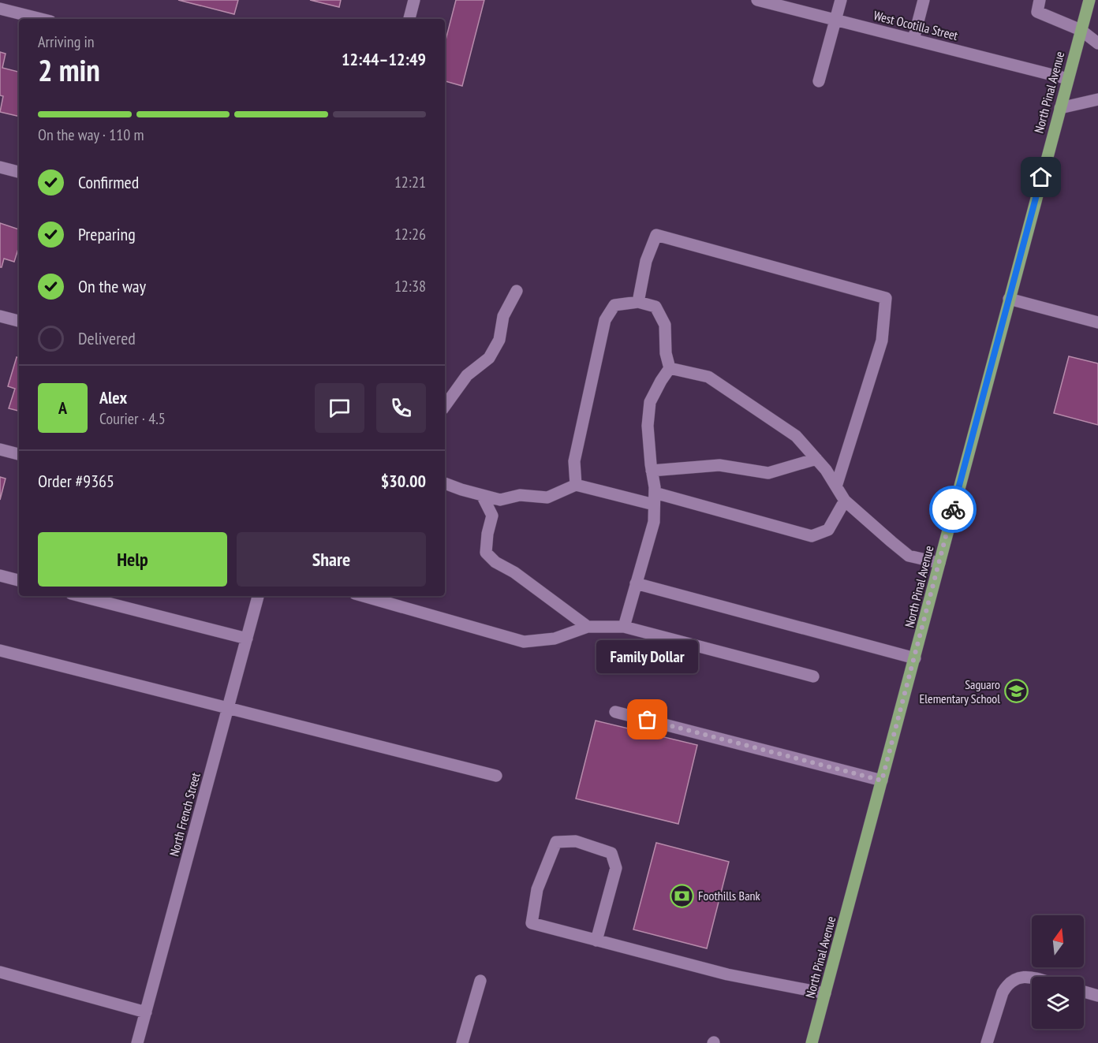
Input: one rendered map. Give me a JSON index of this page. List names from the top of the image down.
{
  "streets": {
    "main road": ["North Pinal Avenue"],
    "street": ["West Ocotilla Street", "North French Street"]
  },
  "crossings": [
    ["West Ocotilla Street", "North Pinal Avenue"]
  ],
  "places": {
    "school or university": ["Saguaro Elementary School"],
    "other": ["Family Dollar"],
    "bank": ["Foothills Bank"]
  },
  "north": "top",
  "page": {
    "heading": ["2 min", "Arriving in", "12:44–12:49"],
    "panel": [
      "Alex",
      "Courier · 4.5",
      "Order #9365",
      "$30.00"
    ],
    "bar": "On the way · 110 m",
    "list": [
      ["Confirmed", "12:21"],
      ["Preparing", "12:26"],
      ["On the way", "12:38"],
      "Delivered"
    ],
    "round": "A",
    "buttons": ["Help", "Share"],
    "bubble": "Family Dollar"
  }
}
